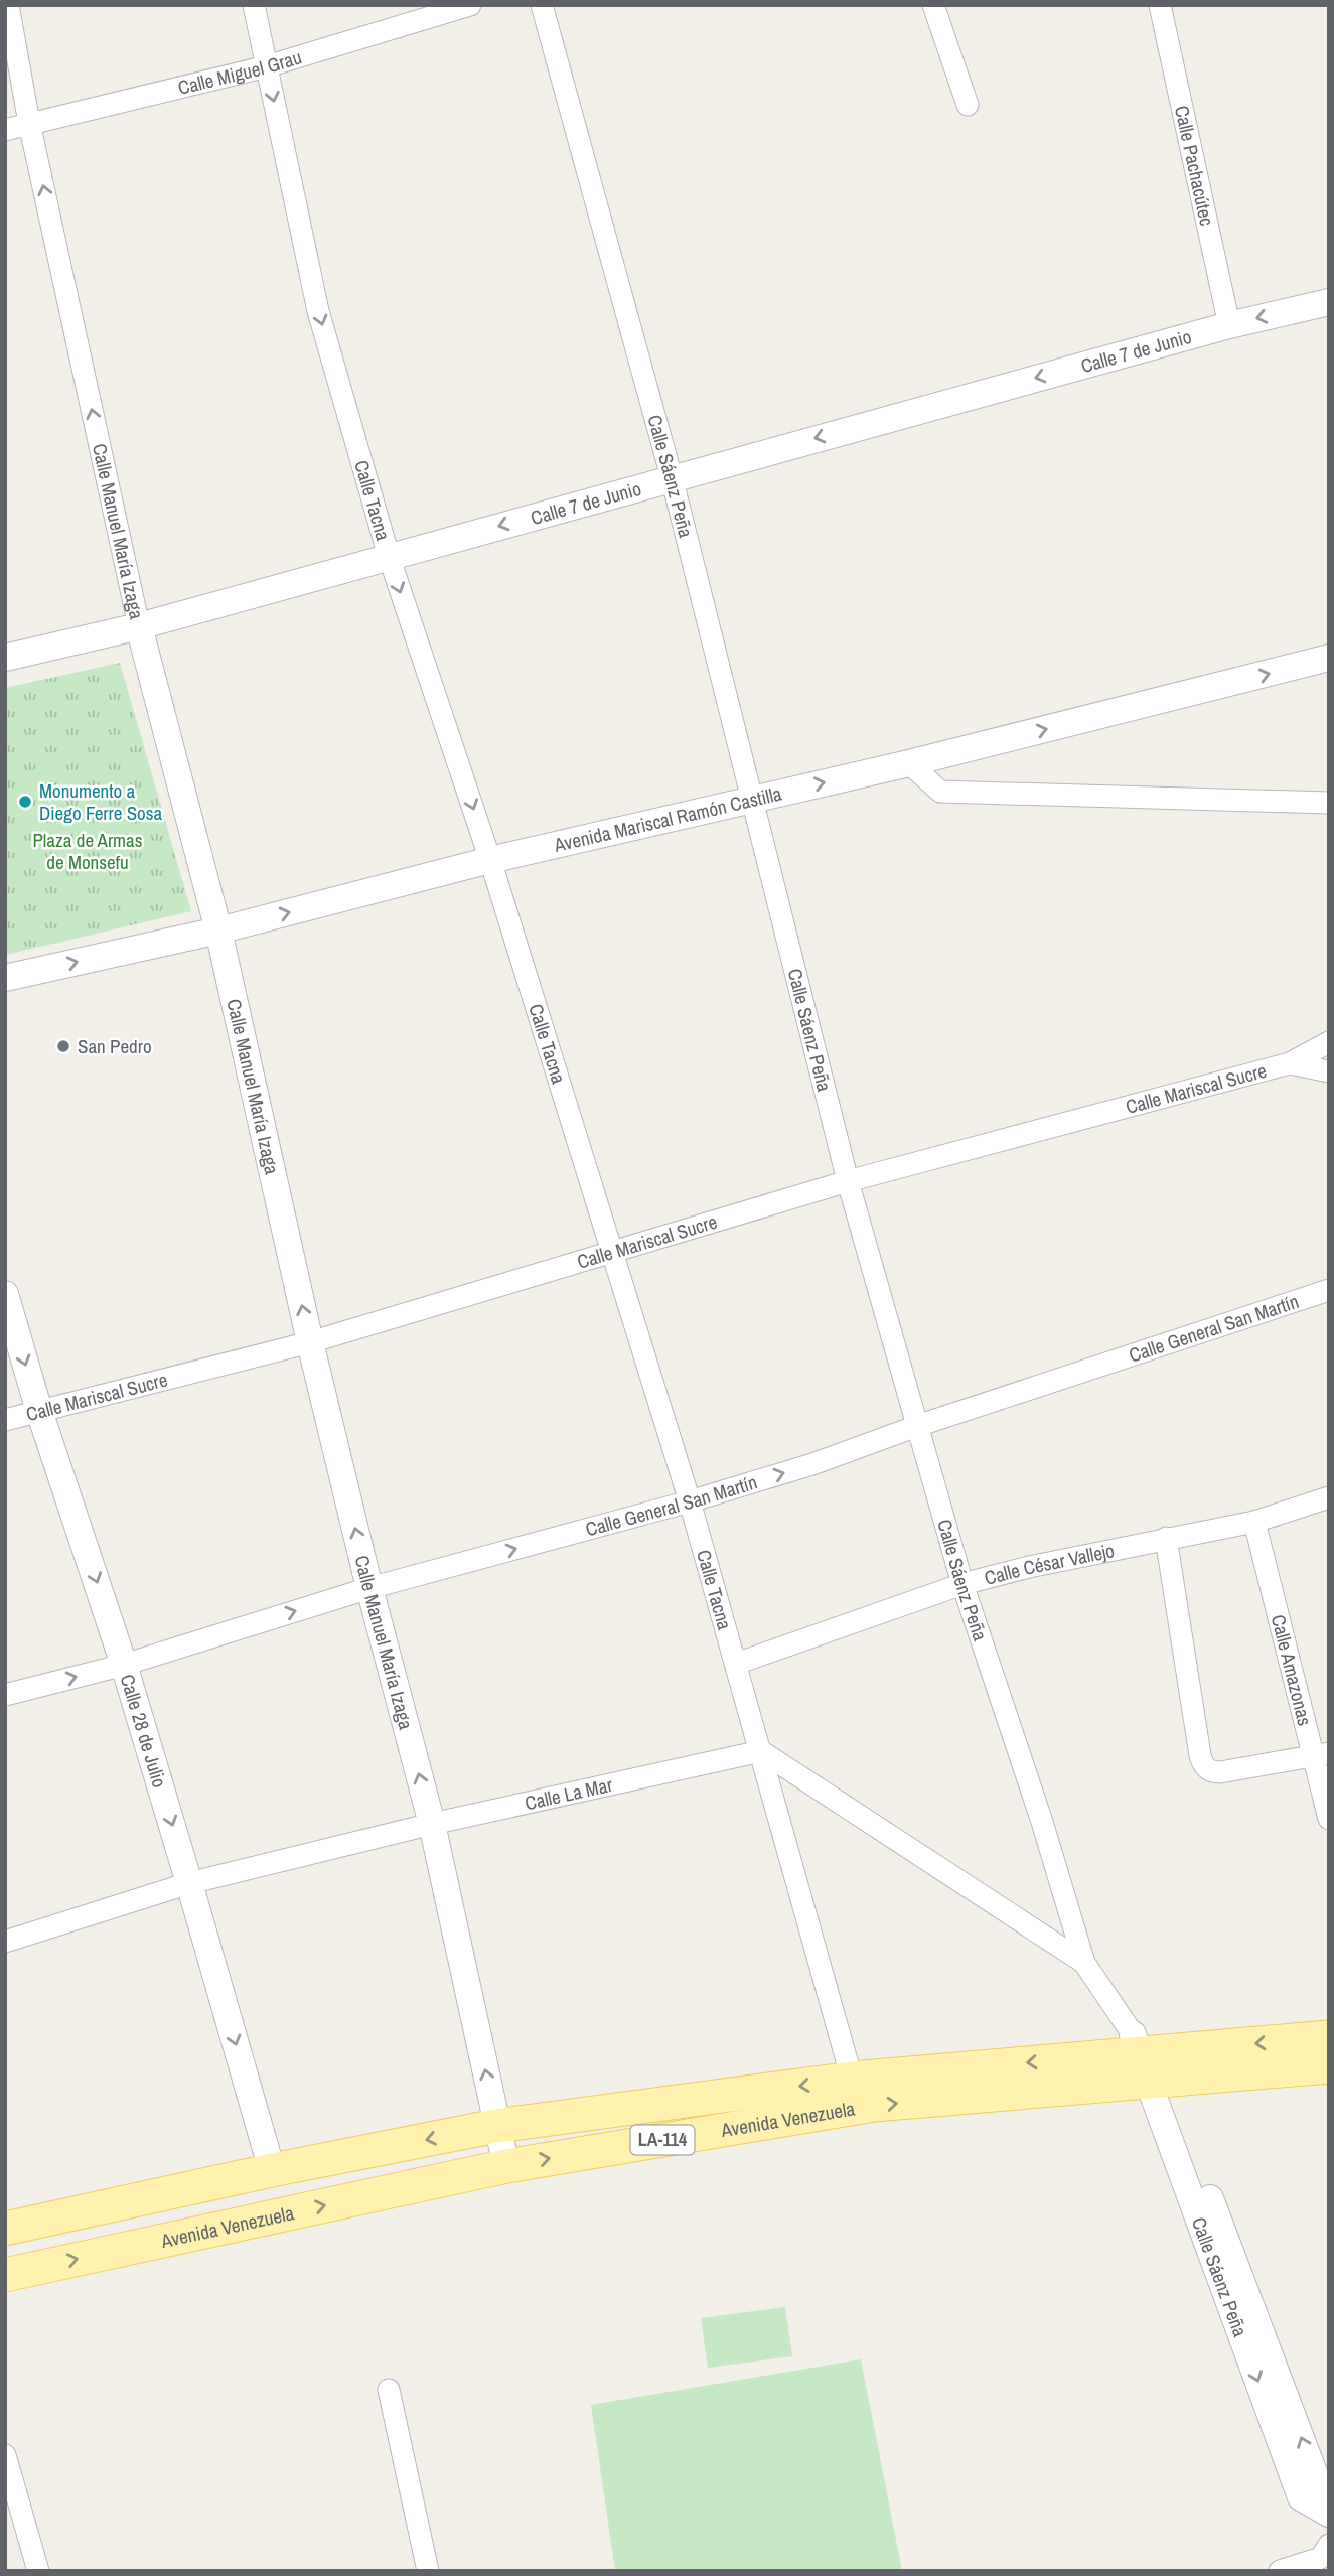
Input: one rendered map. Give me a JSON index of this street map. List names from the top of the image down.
{
  "streets": {
    "main road": ["Avenida Venezuela", "LA-114"],
    "street": [
      "Calle Miguel Grau",
      "Calle Pachacútec",
      "Calle 7 de Junio",
      "Calle Sáenz Peña",
      "Calle Tacna",
      "Calle Manuel María Izaga",
      "Avenida Mariscal Ramón Castilla",
      "Calle Mariscal Sucre",
      "Calle General San Martín",
      "Calle César Vallejo",
      "Calle Amazonas",
      "Calle 28 de Julio",
      "Calle La Mar"
    ]
  },
  "crossings": [
    ["Calle Miguel Grau", "Calle Tacna"],
    ["Calle Miguel Grau", "Calle Manuel María Izaga"],
    ["Calle Pachacútec", "Calle 7 de Junio"],
    ["Calle 7 de Junio", "Calle Sáenz Peña"],
    ["Calle 7 de Junio", "Calle Tacna"],
    ["Calle 7 de Junio", "Calle Manuel María Izaga"],
    ["Calle Sáenz Peña", "Avenida Mariscal Ramón Castilla"],
    ["Calle Sáenz Peña", "Calle Mariscal Sucre"],
    ["Calle Sáenz Peña", "Calle General San Martín"],
    ["Calle Sáenz Peña", "Calle César Vallejo"],
    ["Calle Sáenz Peña", "Avenida Venezuela"],
    ["Calle Tacna", "Avenida Mariscal Ramón Castilla"],
    ["Calle Tacna", "Calle Mariscal Sucre"],
    ["Calle Tacna", "Calle General San Martín"],
    ["Calle Tacna", "Calle César Vallejo"],
    ["Calle Tacna", "Calle La Mar"],
    ["Calle Tacna", "Avenida Venezuela"],
    ["Calle Manuel María Izaga", "Avenida Mariscal Ramón Castilla"],
    ["Calle Manuel María Izaga", "Calle Mariscal Sucre"],
    ["Calle Manuel María Izaga", "Calle General San Martín"],
    ["Calle Manuel María Izaga", "Calle La Mar"],
    ["Calle Manuel María Izaga", "Avenida Venezuela"],
    ["Calle Mariscal Sucre", "Calle 28 de Julio"],
    ["Calle General San Martín", "Calle 28 de Julio"],
    ["Calle César Vallejo", "Calle Amazonas"],
    ["Calle 28 de Julio", "Calle La Mar"],
    ["Calle 28 de Julio", "Avenida Venezuela"]
  ],
  "one_way": [
    "Calle 7 de Junio",
    "Calle Tacna",
    "Calle Manuel María Izaga",
    "Calle General San Martín",
    "Calle 28 de Julio"
  ],
  "parks": ["Plaza de Armas de Monsefu"],
  "places": ["Monumento a Diego Ferre Sosa", "San Pedro"]
}
